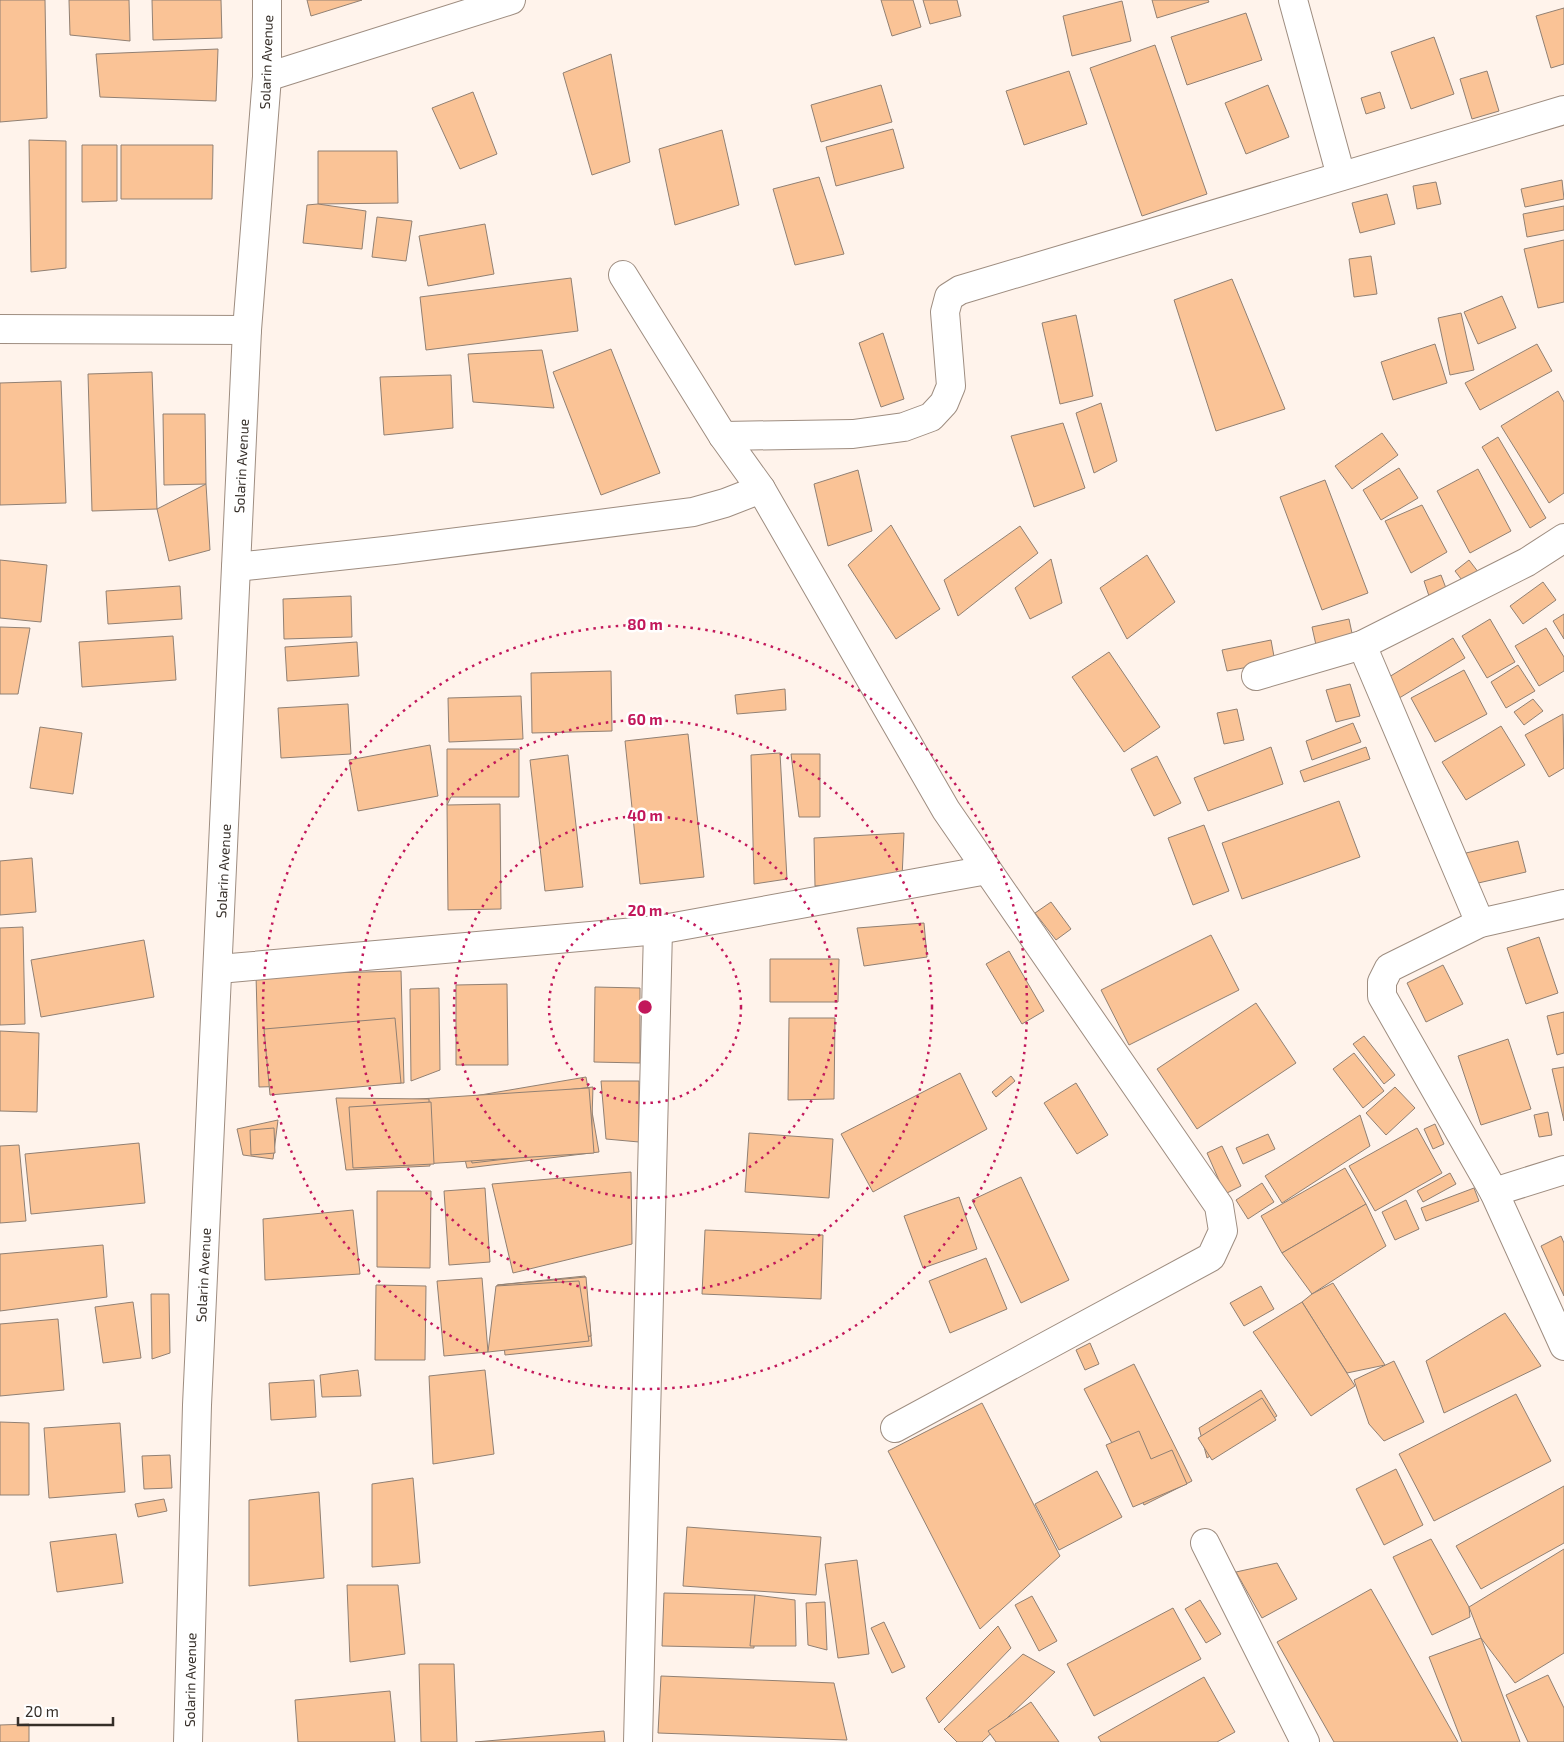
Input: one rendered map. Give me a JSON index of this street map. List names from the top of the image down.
{
  "streets": {
    "street": ["Solarin Avenue"]
  },
  "scale_bar": "20 m",
  "rings": [
    "80 m",
    "60 m",
    "40 m",
    "20 m"
  ]
}
